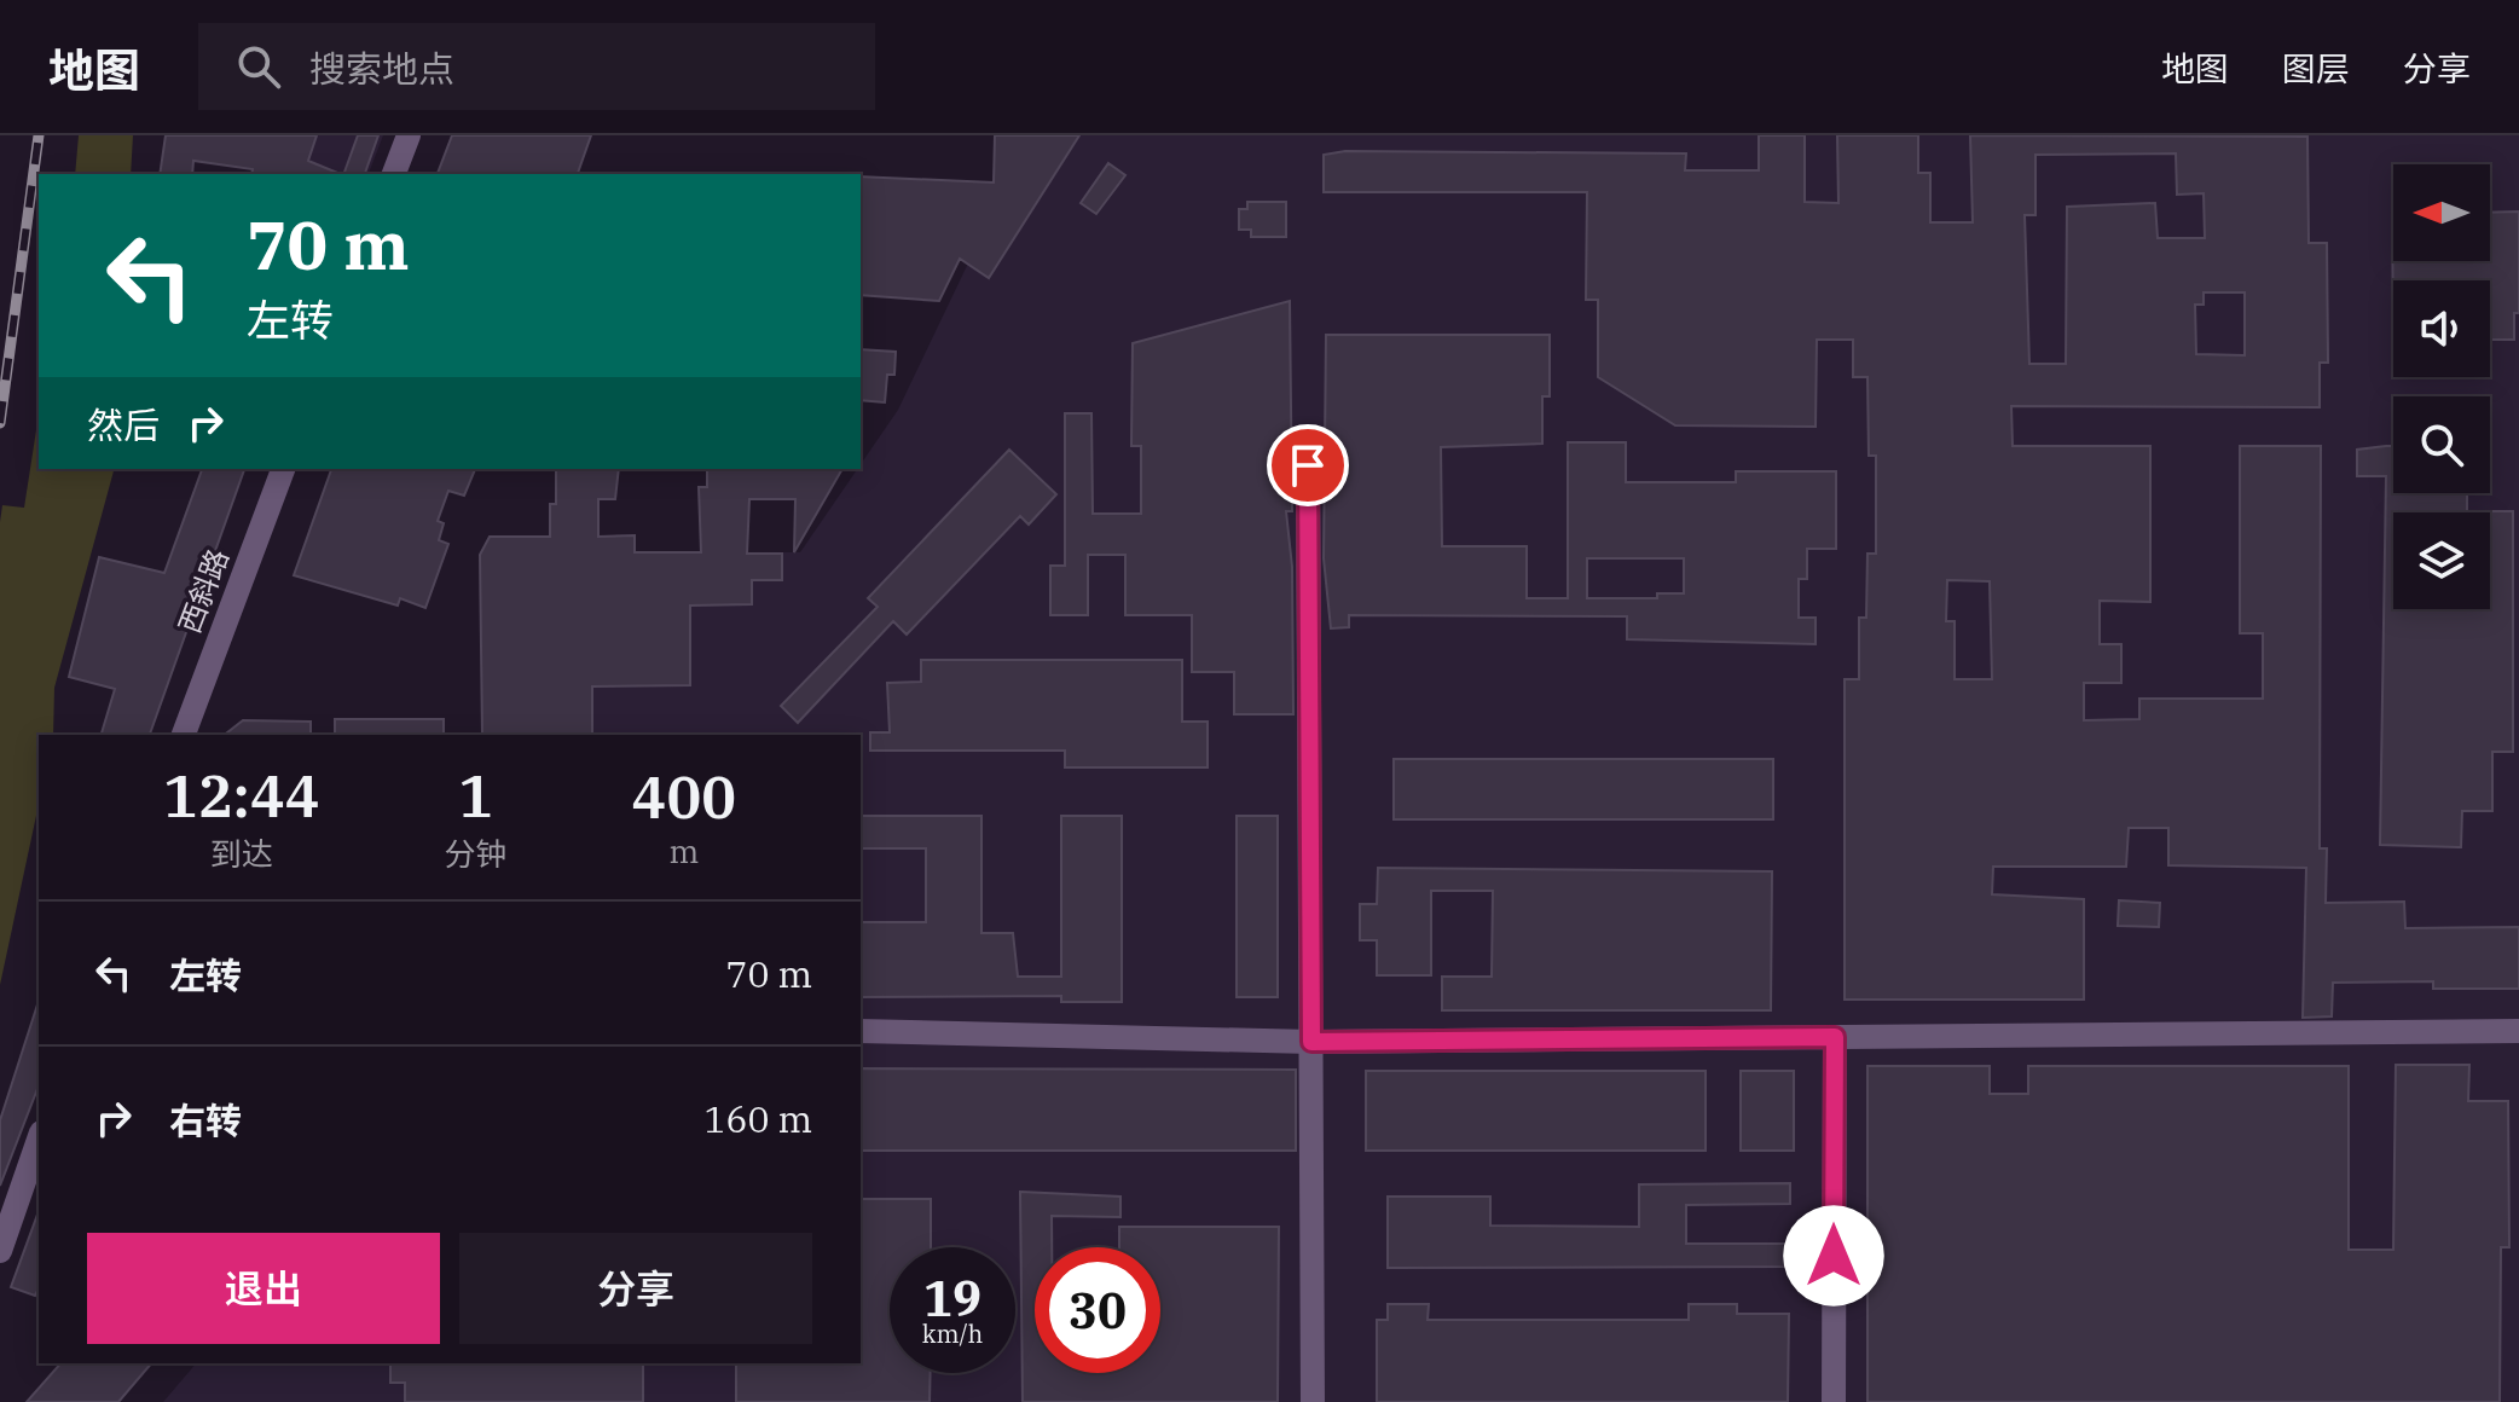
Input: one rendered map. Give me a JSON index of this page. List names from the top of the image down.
{
  "streets": {
    "street": ["西斜路"]
  },
  "north": "left",
  "page": {
    "header": "地图",
    "search": "搜索地点",
    "nav": ["地图", "图层", "分享"],
    "turn": ["70 m", "左转"],
    "then": "然后",
    "eta": [
      "12:44",
      "到达",
      "1",
      "分钟",
      "400",
      "m"
    ],
    "list": [
      {
        "name": "左转",
        "value": "70 m"
      },
      {
        "name": "右转",
        "value": "160 m"
      }
    ],
    "buttons": ["退出", "分享"],
    "speed": "19 km/h",
    "limit": "30"
  }
}
